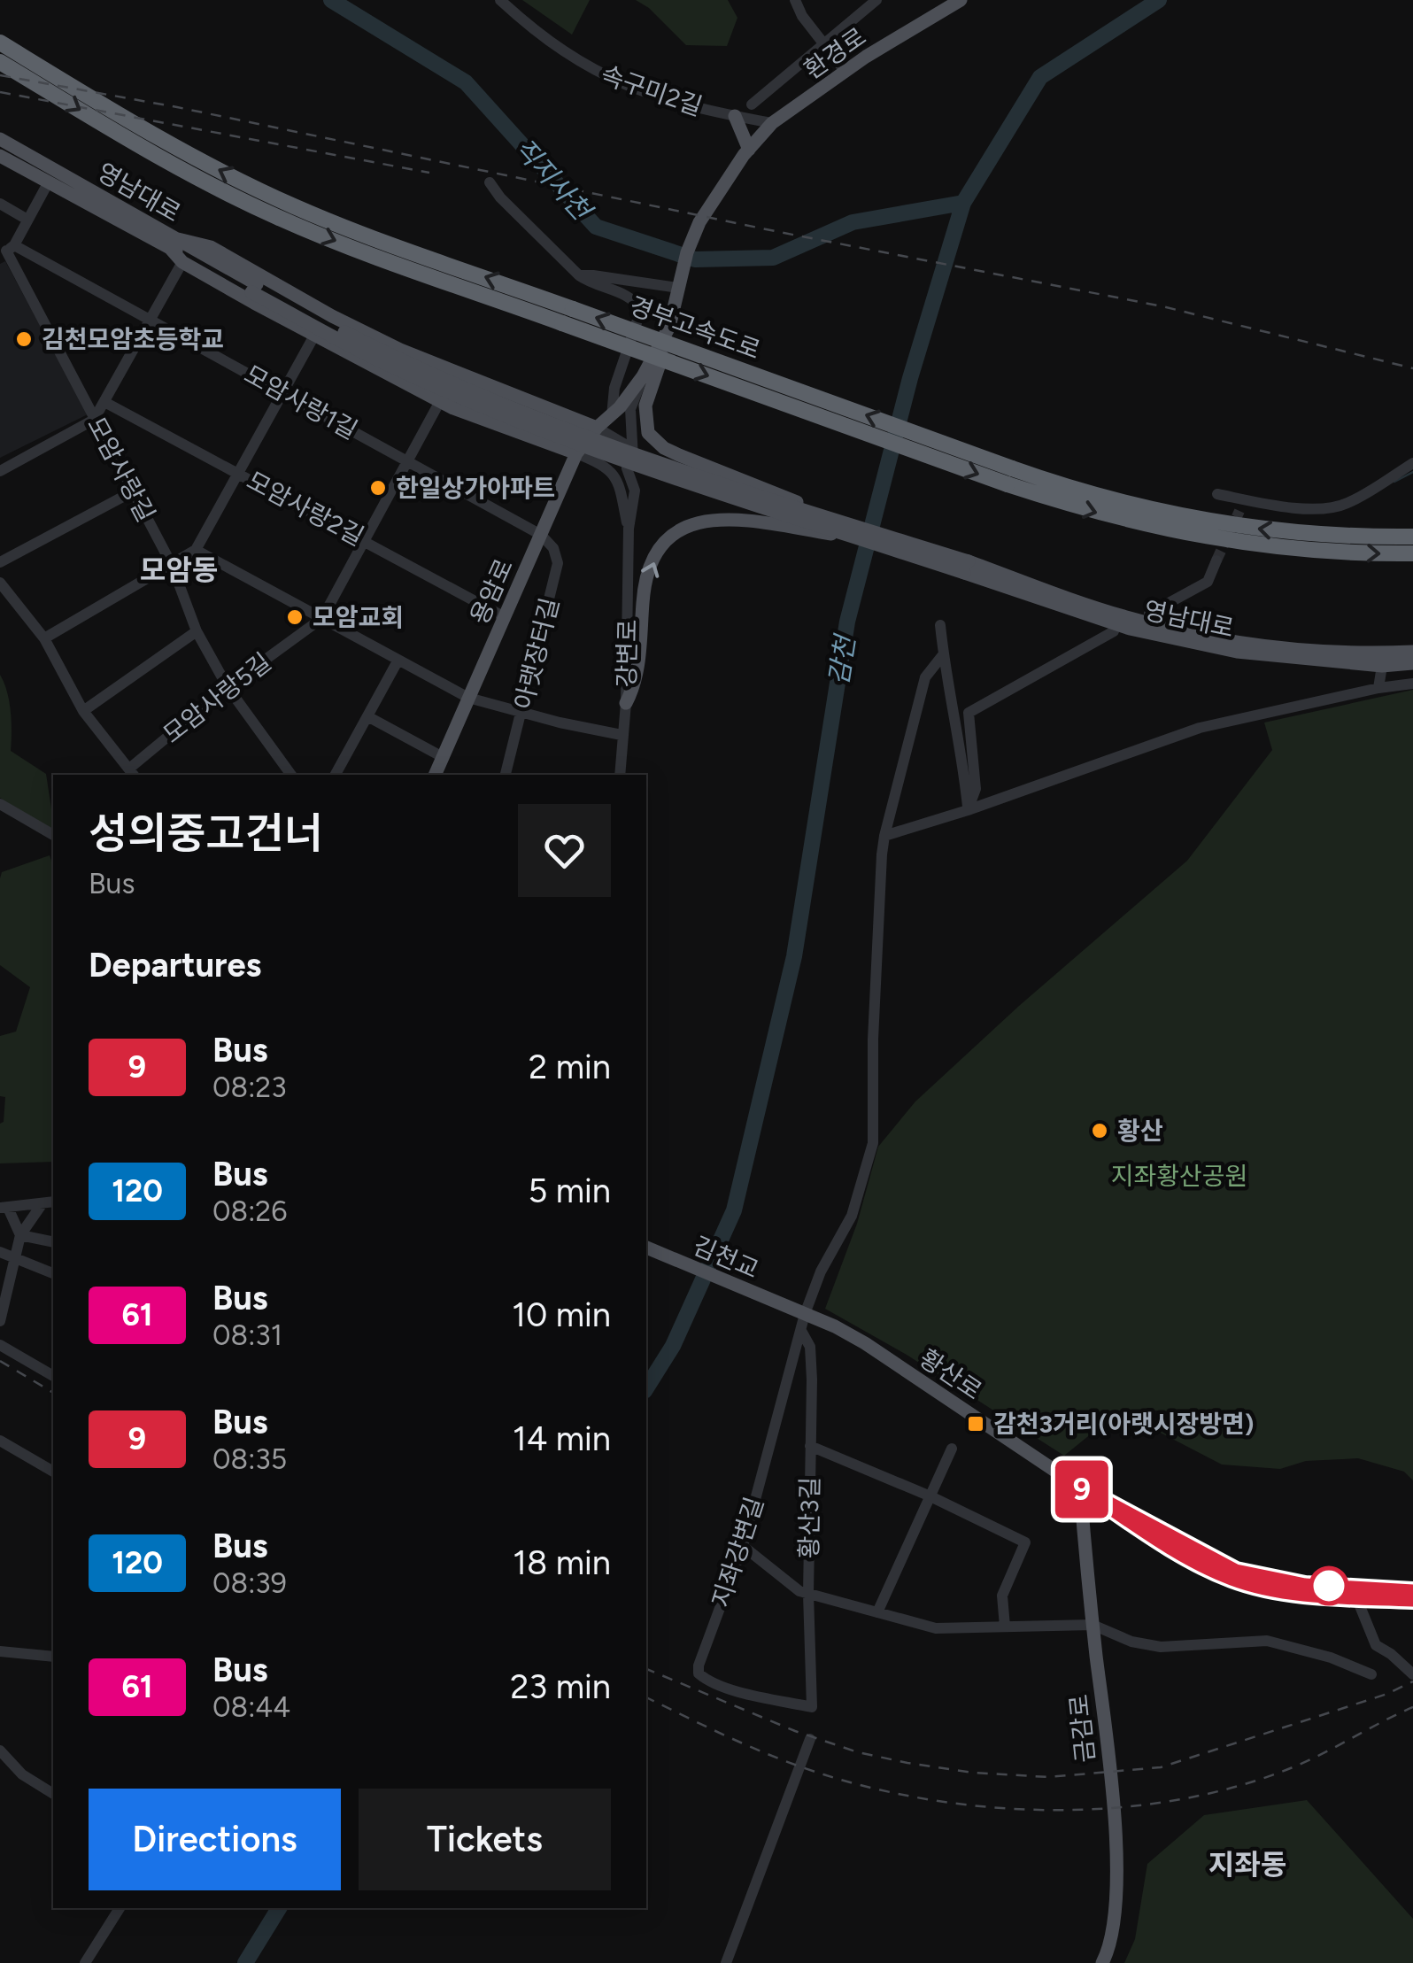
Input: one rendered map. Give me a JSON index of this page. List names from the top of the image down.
{
  "streets": {
    "highway": ["경부고속도로"],
    "main road": [
      "환경로",
      "영남대로",
      "용암로",
      "김천교",
      "황산로",
      "금감로"
    ],
    "street": [
      "속구미2길",
      "모암사랑1길",
      "모암사랑길",
      "모암사랑2길",
      "아랫장터길",
      "강변로",
      "모암사랑5길",
      "황산3길",
      "지좌강변길"
    ]
  },
  "crossings": [
    ["환경로", "속구미2길"],
    ["모암사랑1길", "모암사랑길"],
    ["모암사랑1길", "용암로"],
    ["모암사랑1길", "아랫장터길"],
    ["모암사랑1길", "모암사랑5길"],
    ["모암사랑길", "모암사랑5길"],
    ["모암사랑2길", "용암로"],
    ["모암사랑2길", "모암사랑5길"],
    ["용암로", "아랫장터길"],
    ["용암로", "강변로"],
    ["김천교", "황산로"],
    ["황산로", "지좌강변길"],
    ["황산로", "금감로"],
    ["황산3길", "지좌강변길"]
  ],
  "districts": ["모암동", "지좌동"],
  "water": ["직지사천", "감천"],
  "parks": ["지좌황산공원"],
  "places": {
    "other": [
      "김천모암초등학교",
      "한일상가아파트",
      "모암교회",
      "황산"
    ],
    "transit": ["감천3거리(아랫시장방면)"]
  },
  "lines": ["bus line 9"],
  "page": {
    "on_map": "9",
    "heading": [
      ["성의중고건너", "Bus"],
      "Departures"
    ],
    "list": [
      {
        "mark": "9",
        "name": "Bus",
        "note": "08:23",
        "value": "2 min"
      },
      {
        "mark": "120",
        "name": "Bus",
        "note": "08:26",
        "value": "5 min"
      },
      {
        "mark": "61",
        "name": "Bus",
        "note": "08:31",
        "value": "10 min"
      },
      {
        "mark": "9",
        "name": "Bus",
        "note": "08:35",
        "value": "14 min"
      },
      {
        "mark": "120",
        "name": "Bus",
        "note": "08:39",
        "value": "18 min"
      },
      {
        "mark": "61",
        "name": "Bus",
        "note": "08:44",
        "value": "23 min"
      }
    ],
    "buttons": ["Directions", "Tickets"]
  }
}
